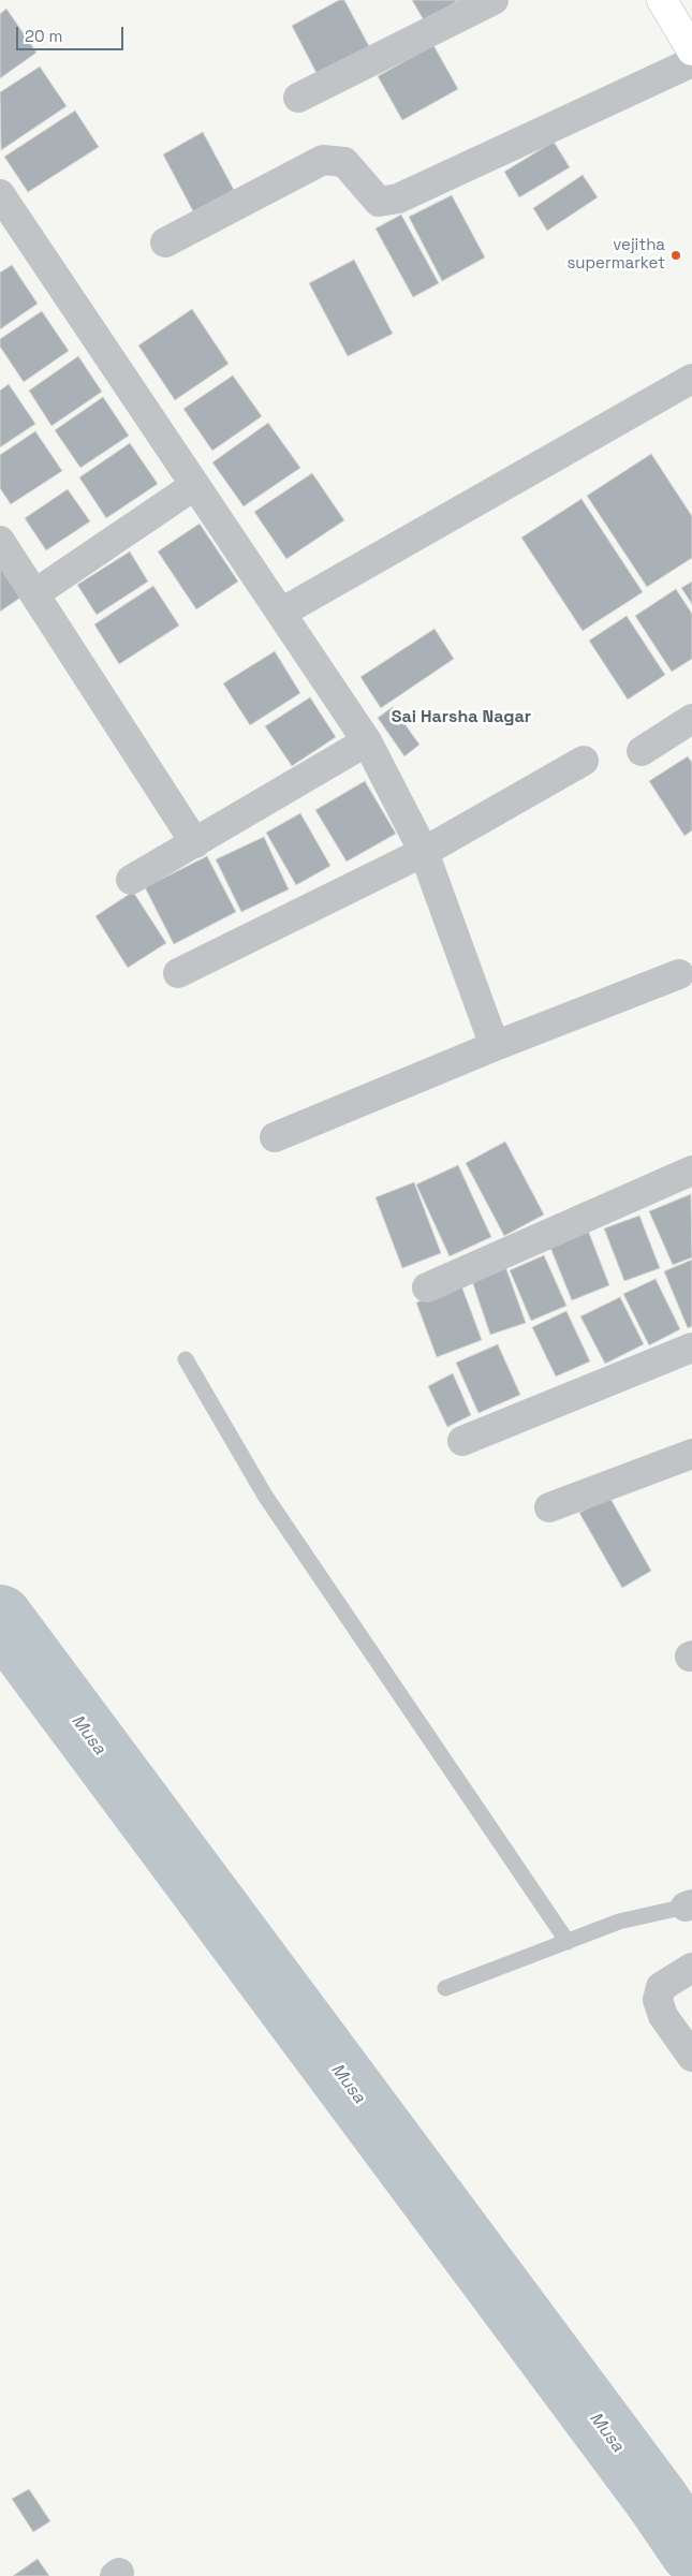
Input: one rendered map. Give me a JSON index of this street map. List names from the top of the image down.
{
  "districts": ["Sai Harsha Nagar"],
  "water": ["Musa"],
  "places": ["vejitha supermarket"],
  "scale_bar": "20 m"
}
